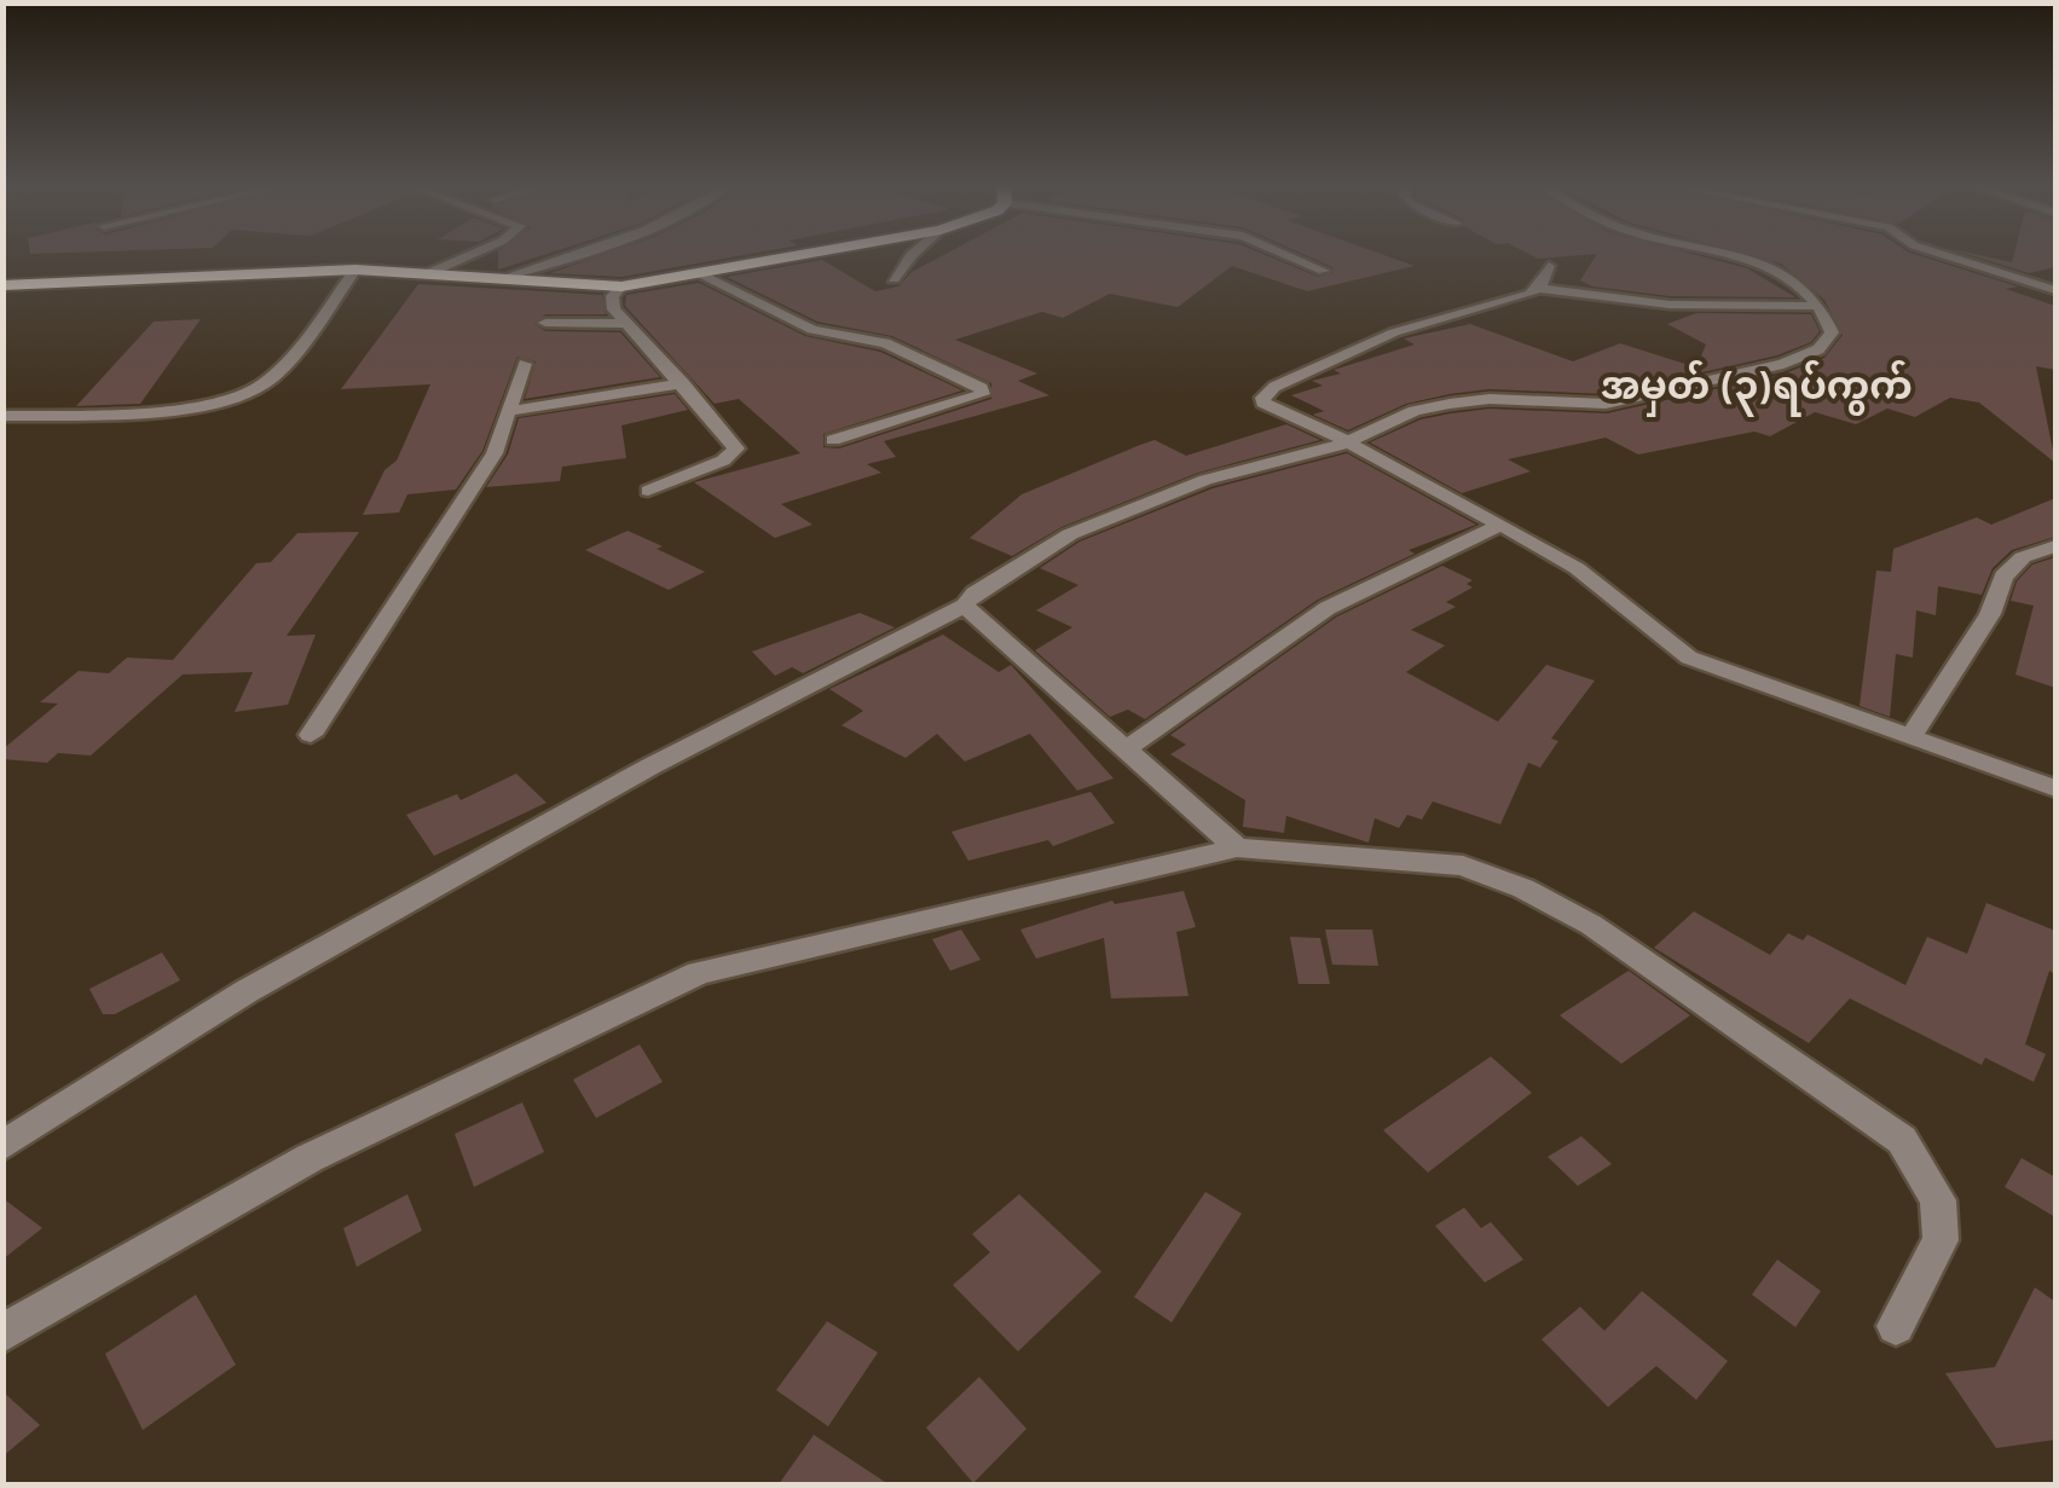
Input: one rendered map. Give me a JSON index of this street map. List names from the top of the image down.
{
  "districts": ["အမှတ် (၃)ရပ်ကွက်"]
}
